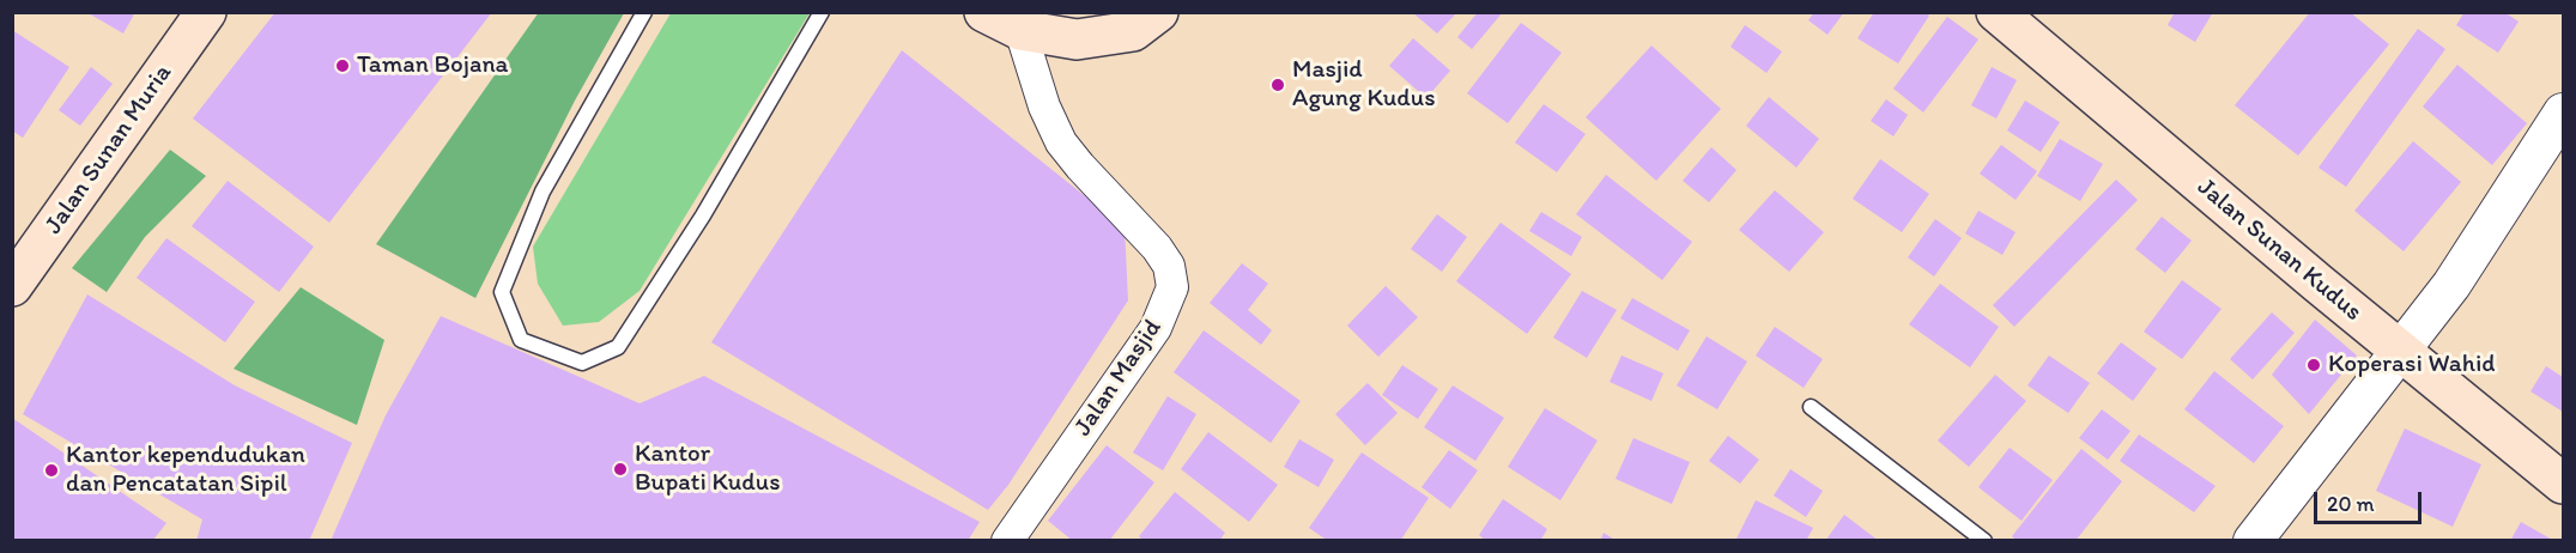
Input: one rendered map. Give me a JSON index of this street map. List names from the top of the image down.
{
  "streets": {
    "main road": ["Jalan Sunan Muria", "Jalan Sunan Kudus"],
    "street": ["Jalan Masjid"]
  },
  "places": [
    "Taman Bojana",
    "Masjid Agung Kudus",
    "Koperasi Wahid",
    "Kantor Bupati Kudus",
    "Kantor kependudukan dan Pencatatan Sipil"
  ],
  "scale_bar": "20 m"
}
